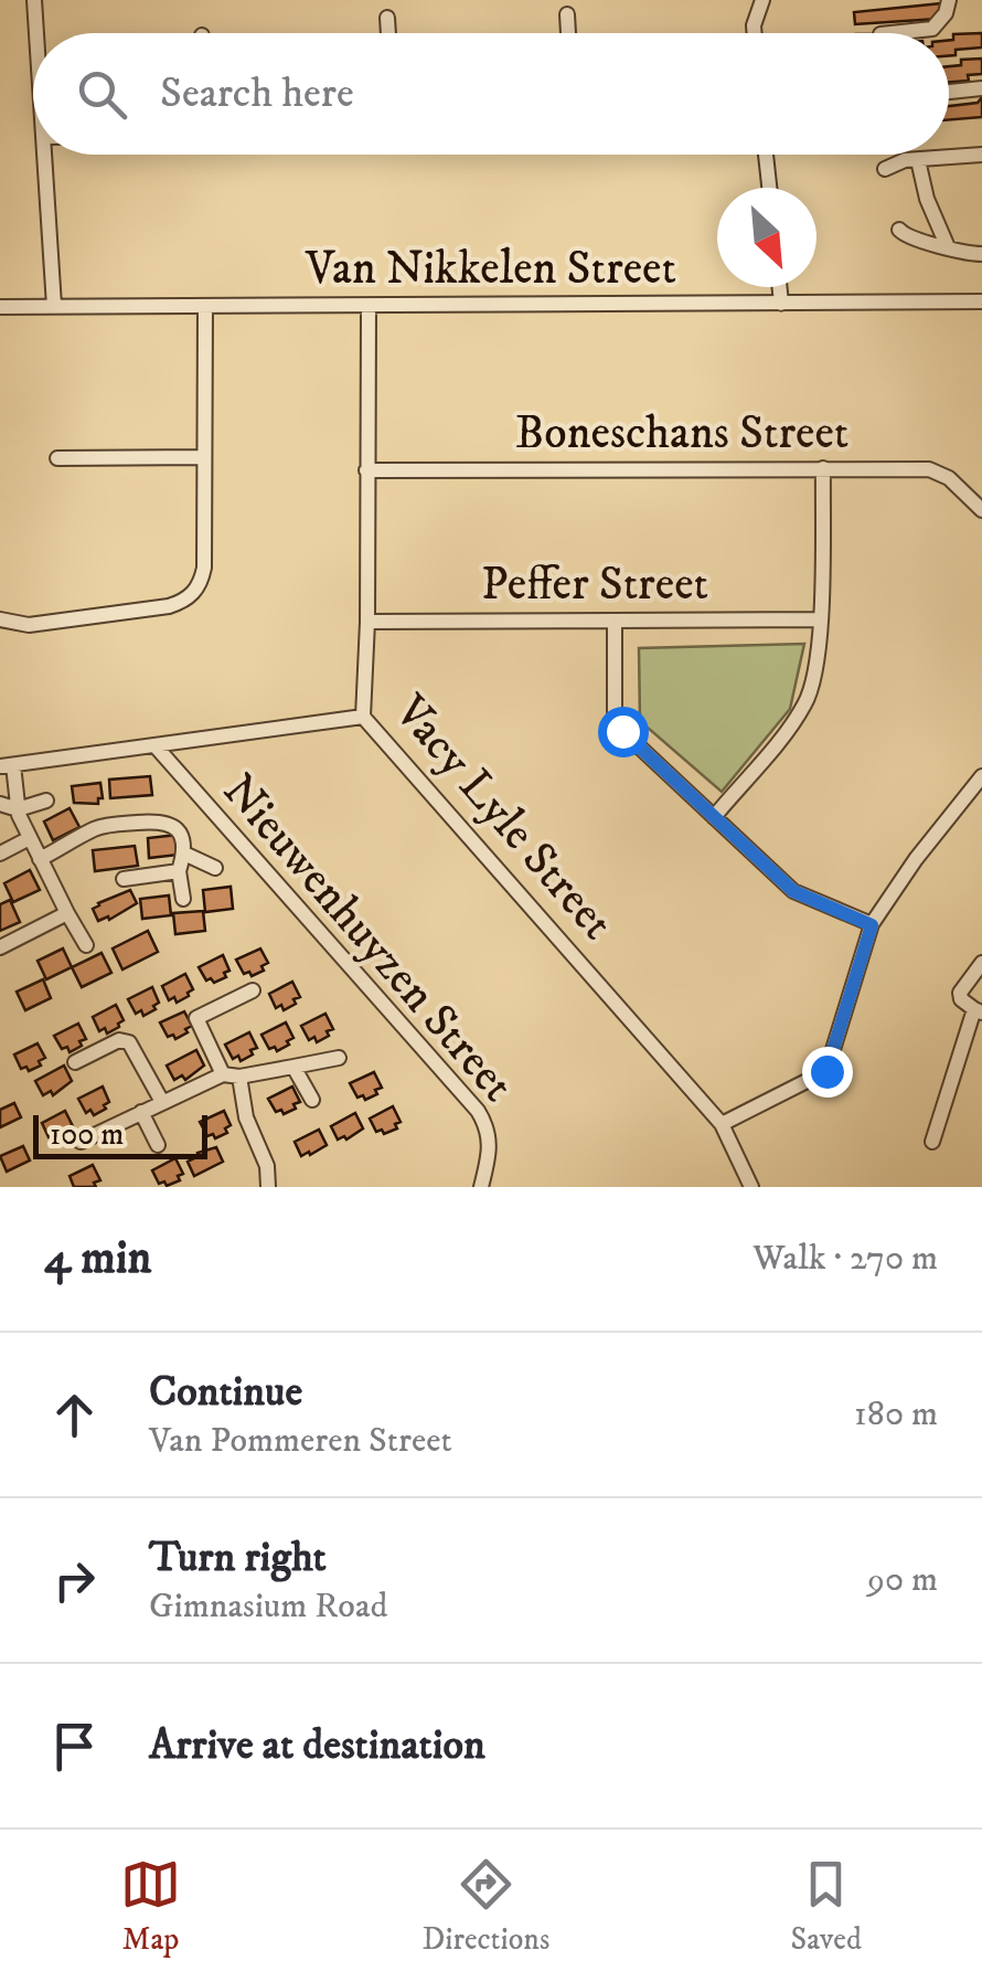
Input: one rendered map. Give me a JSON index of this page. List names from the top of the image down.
{
  "streets": {
    "street": [
      "Van Nikkelen Street",
      "Boneschans Street",
      "Peffer Street",
      "Vacy Lyle Street",
      "Nieuwenhuyzen Street"
    ]
  },
  "crossings": [
    ["Van Nikkelen Street", "Vacy Lyle Street"],
    ["Boneschans Street", "Vacy Lyle Street"],
    ["Peffer Street", "Vacy Lyle Street"]
  ],
  "scale_bar": "100 m",
  "north": "bottom right",
  "page": {
    "search": "Search here",
    "scale": "100 m",
    "heading": ["4 min", "Walk · 270 m"],
    "list": [
      ["Continue", "Van Pommeren Street", "180 m"],
      ["Turn right", "Gimnasium Road", "90 m"],
      "Arrive at destination"
    ],
    "nav": ["Map", "Directions", "Saved"]
  }
}
